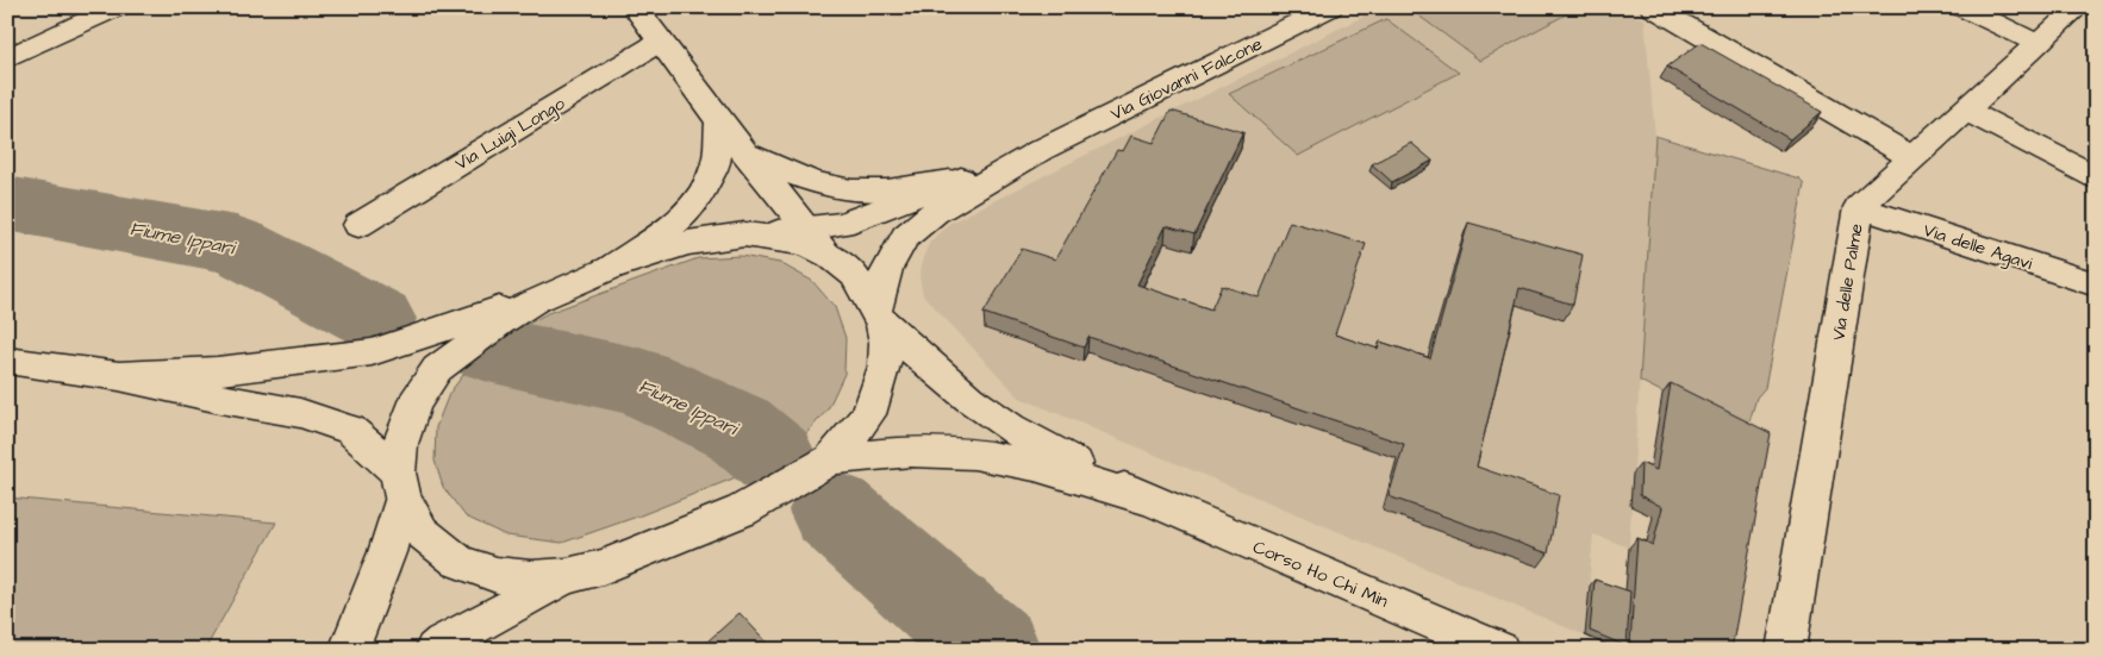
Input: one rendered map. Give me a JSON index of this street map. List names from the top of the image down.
{
  "streets": {
    "main road": [
      "Via Giovanni Falcone",
      "Via Luigi Longo",
      "Via delle Agavi",
      "Via delle Palme",
      "Corso Ho Chi Min"
    ]
  },
  "crossings": [
    ["Via delle Agavi", "Via delle Palme"]
  ],
  "water": ["Fiume Ippari"]
}
